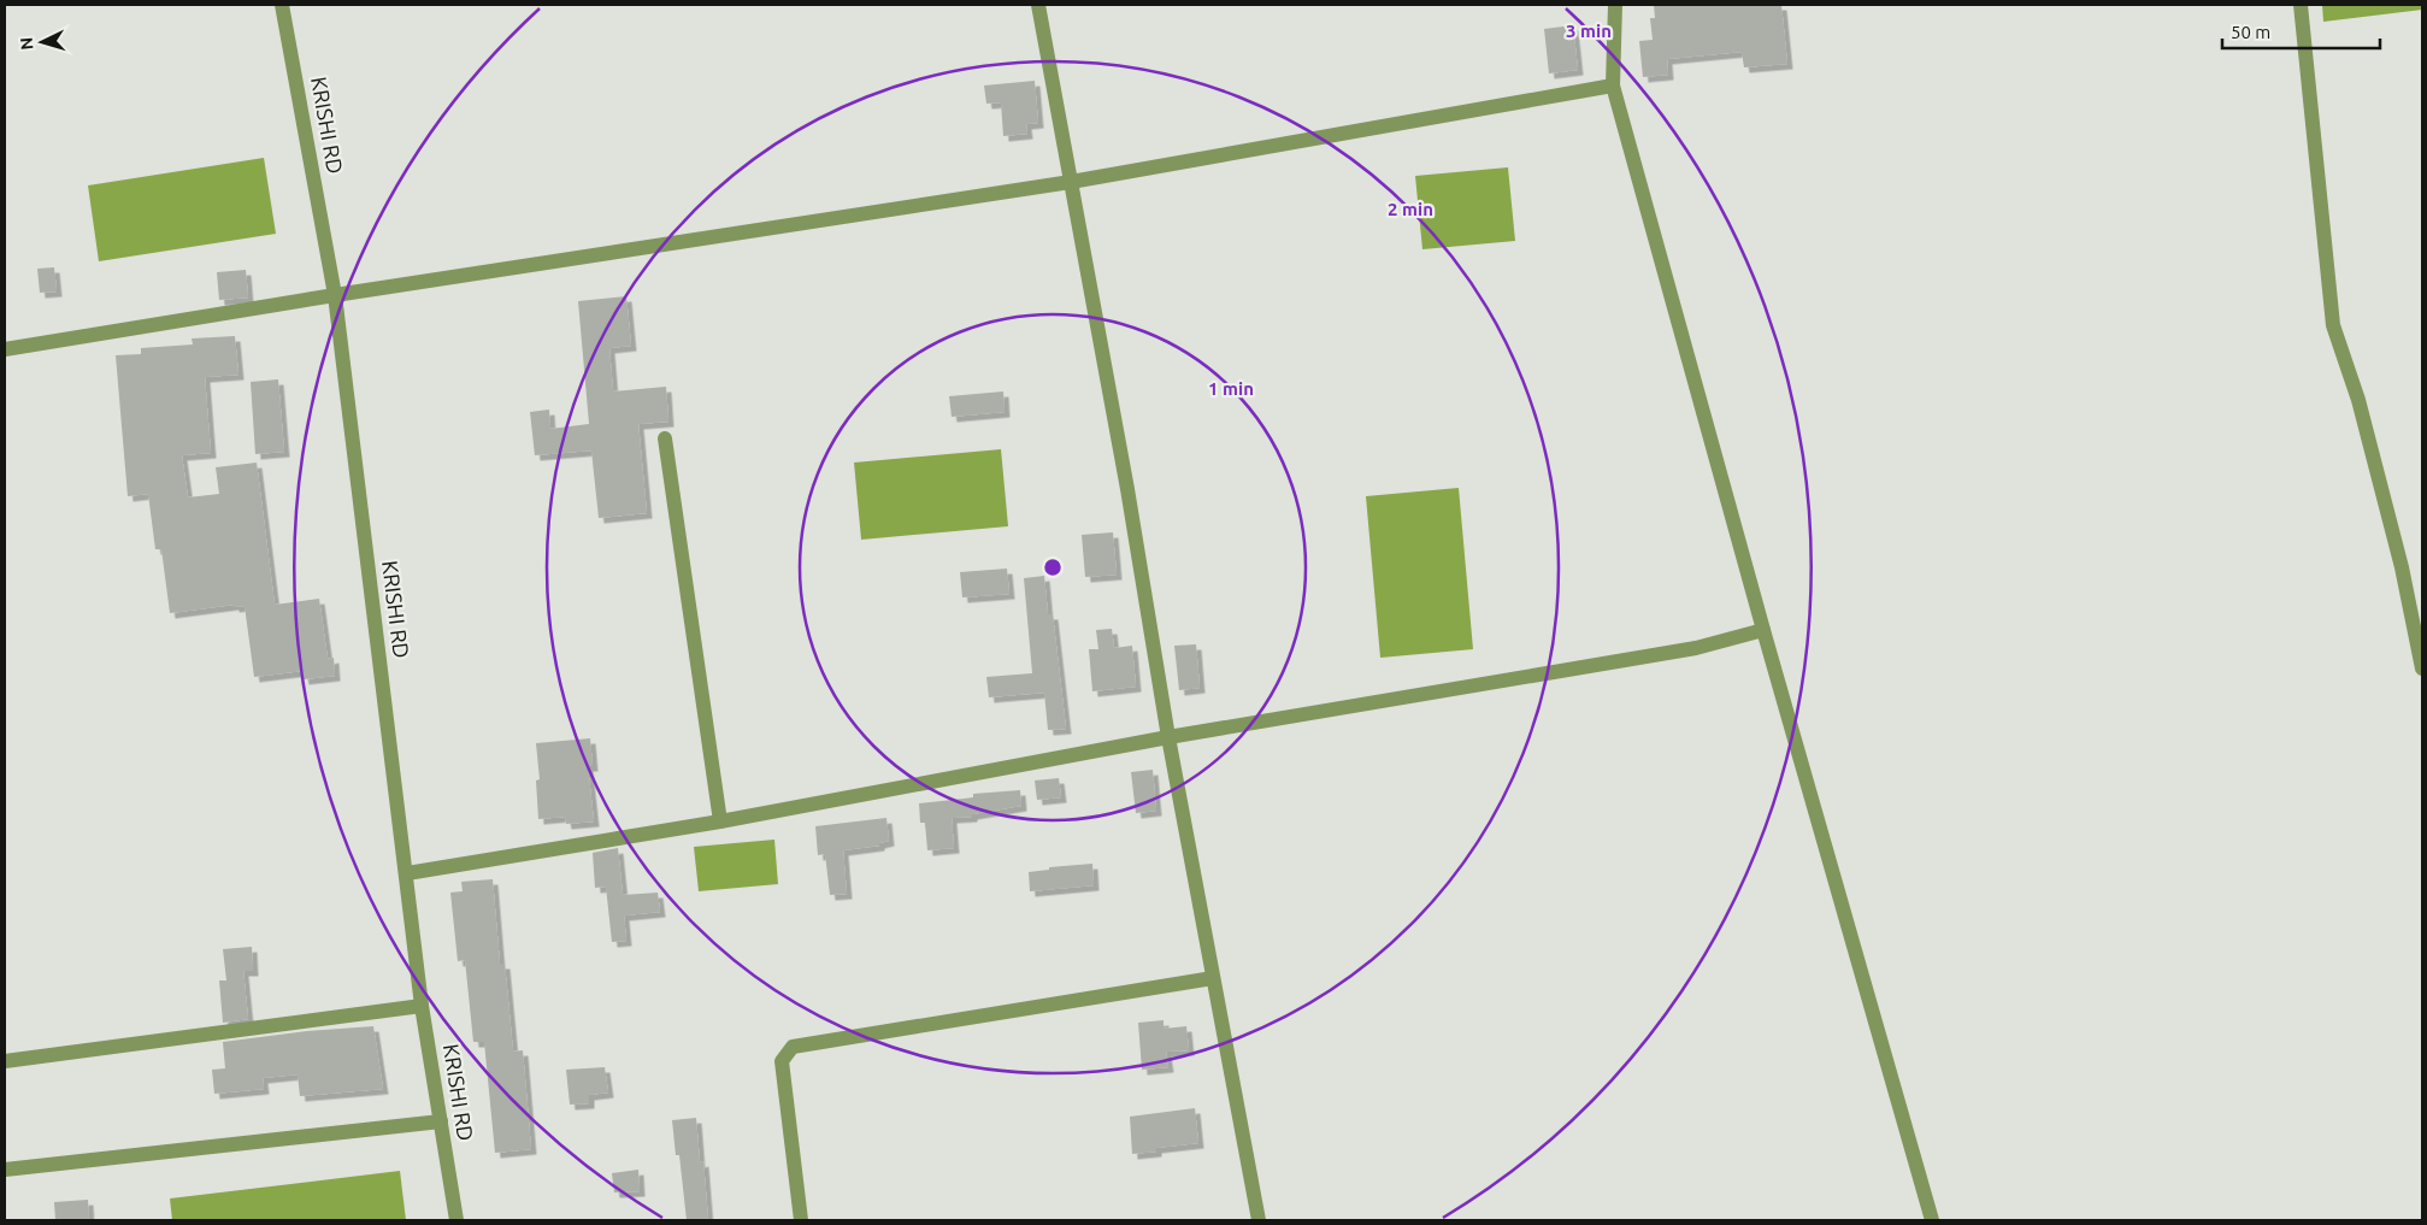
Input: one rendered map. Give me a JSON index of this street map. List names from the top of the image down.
{
  "streets": {
    "street": ["KRISHI RD"]
  },
  "scale_bar": "50 m",
  "north": "left",
  "rings": ["3 min", "2 min", "1 min"]
}
